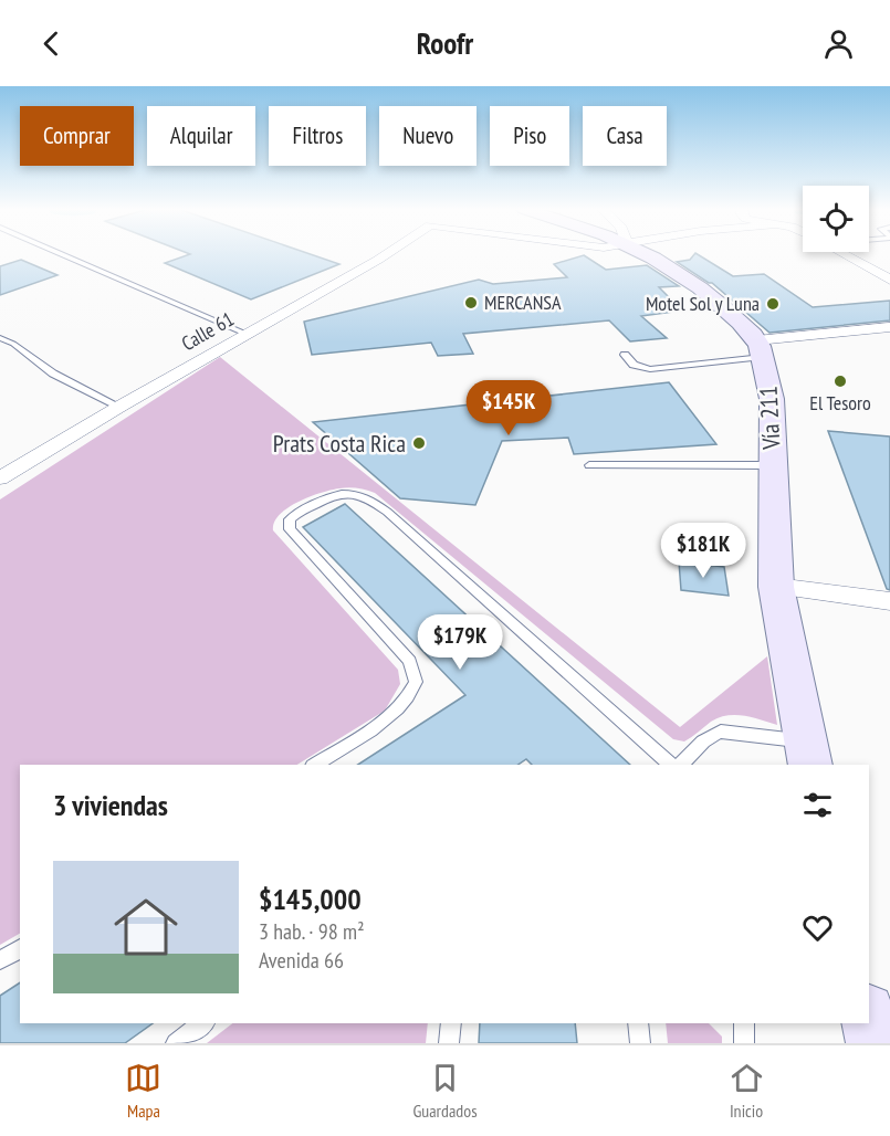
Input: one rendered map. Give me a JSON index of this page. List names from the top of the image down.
{
  "streets": {
    "main road": ["Vía 211"],
    "street": ["Calle 61"]
  },
  "places": [
    "MERCANSA",
    "Motel Sol y Luna",
    "El Tesoro",
    "Prats Costa Rica"
  ],
  "page": {
    "header": "Roofr",
    "chip": [
      "Comprar",
      "Alquilar",
      "Filtros",
      "Nuevo",
      "Piso",
      "Casa"
    ],
    "price": ["$145K", "$181K", "$179K"],
    "heading": "3 viviendas",
    "list": [
      {
        "name": "$145,000",
        "note": "3 hab. · 98 m² · Avenida 66"
      }
    ],
    "tabs": ["Mapa", "Guardados", "Inicio"]
  }
}
